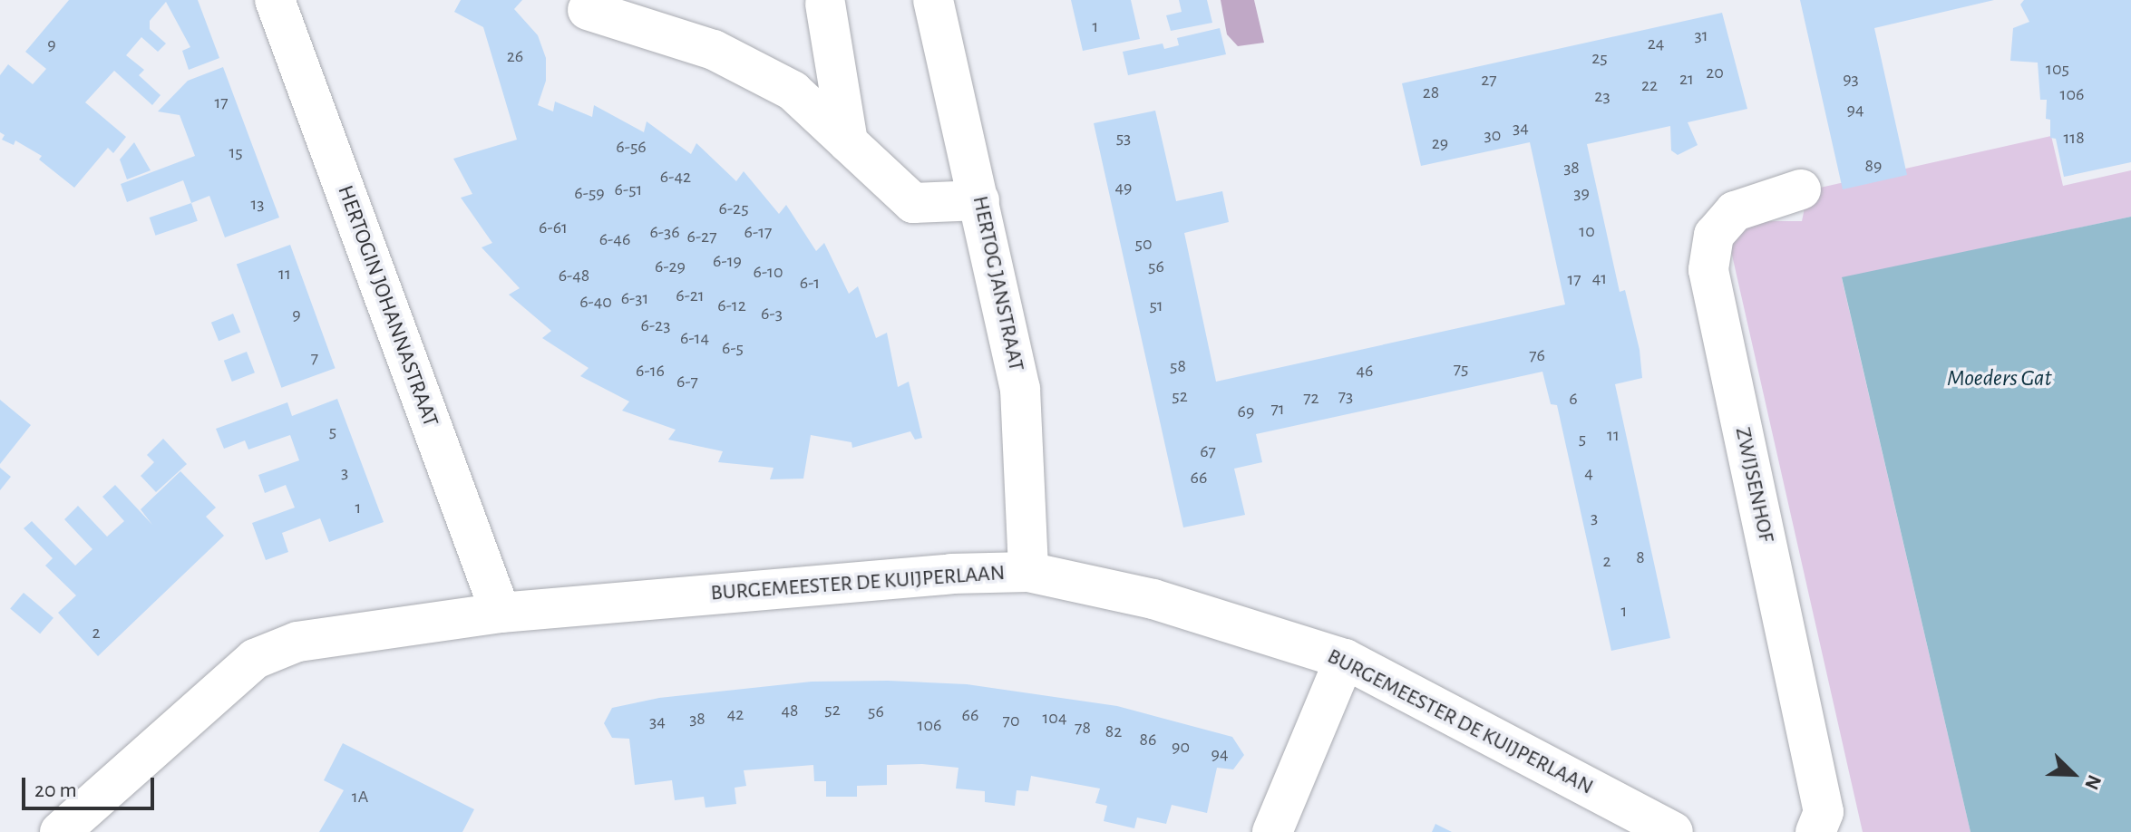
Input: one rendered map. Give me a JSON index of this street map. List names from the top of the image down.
{
  "streets": {
    "street": [
      "HERTOG JANSTRAAT",
      "HERTOGIN JOHANNASTRAAT",
      "ZWIJSENHOF",
      "BURGEMEESTER DE KUIJPERLAAN"
    ]
  },
  "crossings": [
    ["HERTOG JANSTRAAT", "BURGEMEESTER DE KUIJPERLAAN"],
    ["HERTOGIN JOHANNASTRAAT", "BURGEMEESTER DE KUIJPERLAAN"]
  ],
  "water": ["Moeders Gat"],
  "house_numbers": [
    "1",
    "31",
    "24",
    "9",
    "26",
    "25",
    "105",
    "20",
    "21",
    "93",
    "27",
    "22",
    "28",
    "106",
    "23",
    "17",
    "94",
    "34",
    "30",
    "53",
    "118",
    "29",
    "6-56",
    "15",
    "89",
    "38",
    "6-42",
    "49",
    "6-51",
    "6-59",
    "39",
    "13",
    "6-25",
    "6-61",
    "10",
    "6-36",
    "6-17",
    "6-27",
    "6-46",
    "50",
    "6-19",
    "6-29",
    "56",
    "6-10",
    "11",
    "6-48",
    "41",
    "17",
    "6-1",
    "6-21",
    "6-31",
    "6-40",
    "6-12",
    "51",
    "6-3",
    "9",
    "6-23",
    "6-14",
    "6-5",
    "76",
    "7",
    "58",
    "75",
    "6-16",
    "46",
    "6-7",
    "52",
    "73",
    "72",
    "6",
    "71",
    "69",
    "5",
    "11",
    "5",
    "67",
    "3",
    "4",
    "66",
    "1",
    "3",
    "8",
    "2",
    "1",
    "2",
    "52",
    "48",
    "56",
    "42",
    "66",
    "104",
    "38",
    "70",
    "34",
    "106",
    "78",
    "82",
    "86",
    "90",
    "94",
    "1A"
  ],
  "scale_bar": "20 m",
  "north": "bottom right"
}
